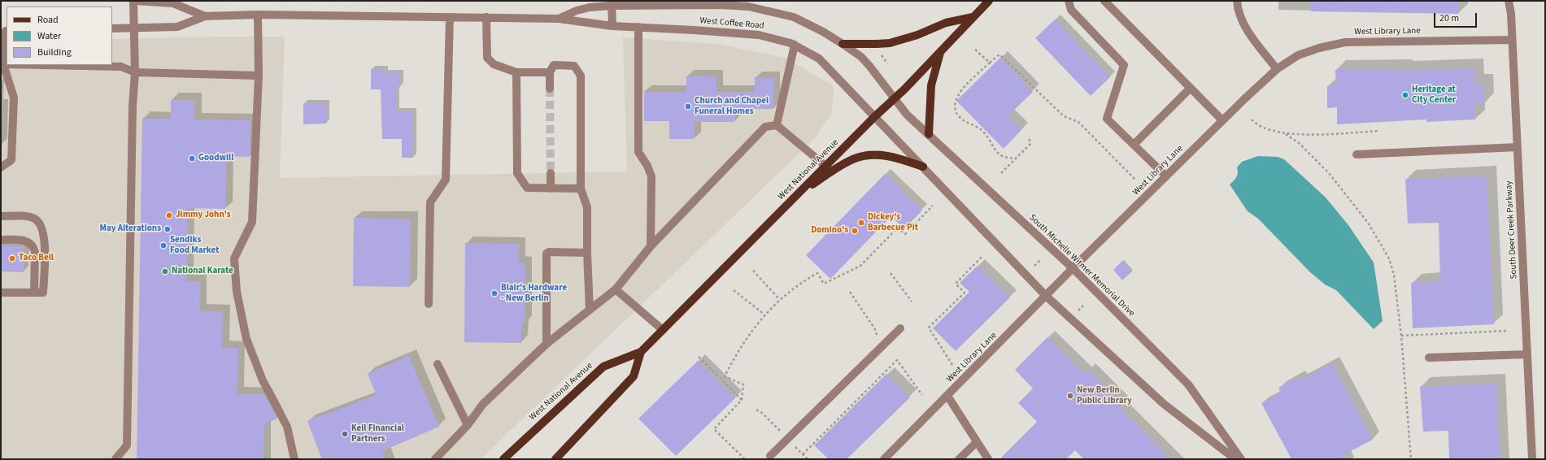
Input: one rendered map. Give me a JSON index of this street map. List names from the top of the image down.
{
  "streets": {
    "main road": ["West National Avenue"],
    "street": [
      "West Coffee Road",
      "West Library Lane",
      "South Deer Creek Parkway",
      "South Michelle Witmer Memorial Drive"
    ]
  },
  "crossings": [
    ["West Coffee Road", "West National Avenue"],
    ["West Coffee Road", "South Michelle Witmer Memorial Drive"],
    ["West Library Lane", "South Deer Creek Parkway"],
    ["West Library Lane", "South Michelle Witmer Memorial Drive"],
    ["West National Avenue", "South Michelle Witmer Memorial Drive"]
  ],
  "places": [
    "Heritage at City Center",
    "Church and Chapel Funeral Homes",
    "Goodwill",
    "Jimmy John's",
    "Dickey's Barbecue Pit",
    "May Alterations",
    "Domino's",
    "Sendiks Food Market",
    "Taco Bell",
    "National Karate",
    "Blair's Hardware - New Berlin",
    "New Berlin Public Library",
    "Keil Financial Partners"
  ],
  "legend": ["Road", "Water", "Building"],
  "scale_bar": "20 m"
}
